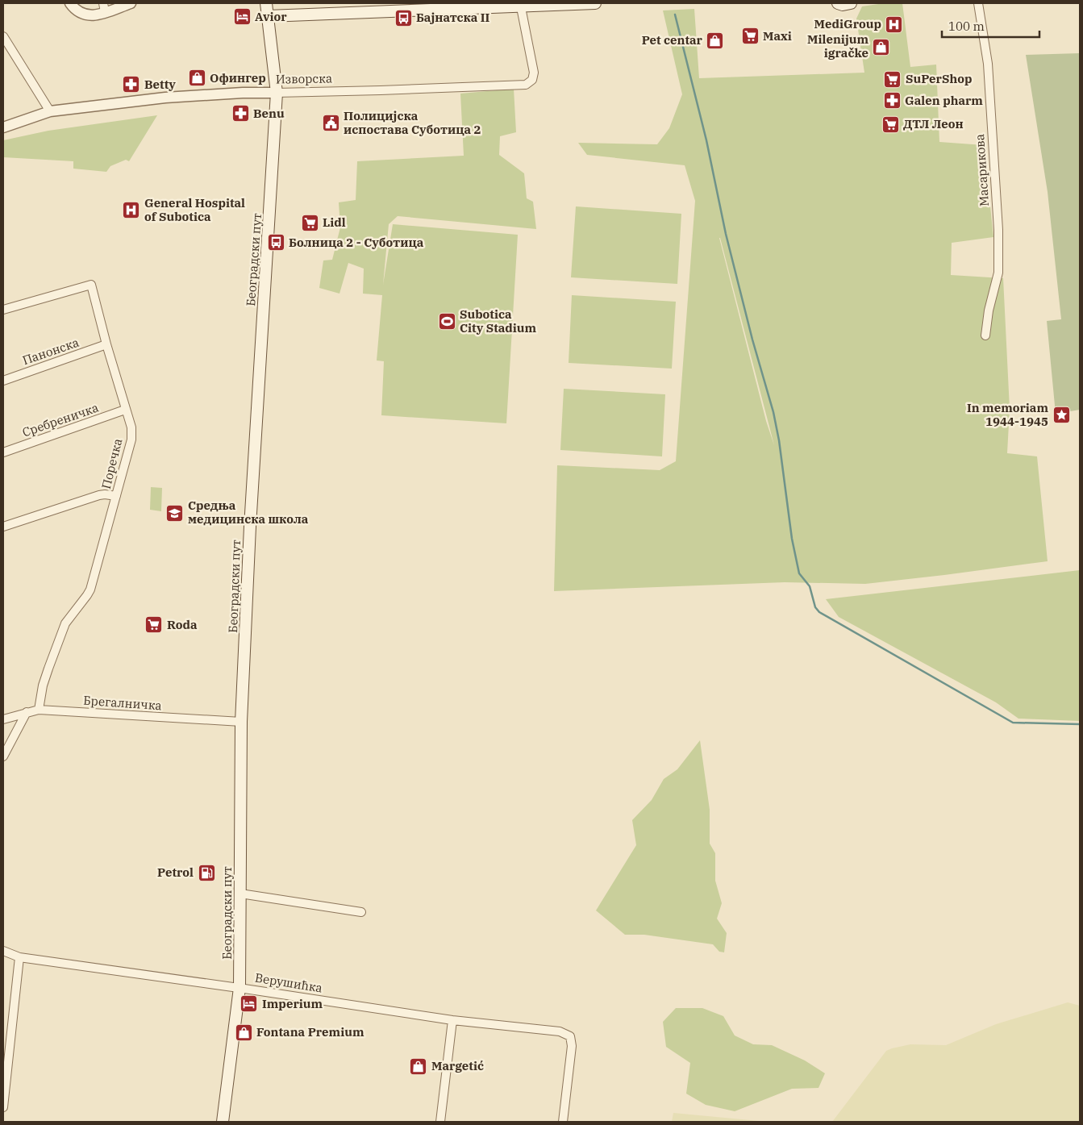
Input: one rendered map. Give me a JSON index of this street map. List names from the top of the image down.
{
  "streets": {
    "main road": ["Београдски пут"],
    "street": [
      "Изворска",
      "Масарикова",
      "Панонска",
      "Сребреничка",
      "Поречка",
      "Брегалничка",
      "Верушићка"
    ]
  },
  "crossings": [
    ["Изворска", "Београдски пут"],
    ["Београдски пут", "Брегалничка"],
    ["Београдски пут", "Верушићка"],
    ["Панонска", "Поречка"],
    ["Сребреничка", "Поречка"],
    ["Поречка", "Брегалничка"]
  ],
  "places": {
    "hotel": ["Avior", "Imperium"],
    "bus stop": ["Бајнатска II", "Болница 2 - Суботица"],
    "hospital": ["MediGroup", "General Hospital of Subotica"],
    "supermarket": [
      "Maxi",
      "SuPerShop",
      "ДТЛ Леон",
      "Lidl",
      "Roda"
    ],
    "shop": [
      "Pet centar",
      "Milenijum igračke",
      "Офингер",
      "Fontana Premium",
      "Margetić"
    ],
    "pharmacy": ["Betty", "Galen pharm", "Benu"],
    "public building": ["Полицијска испостава Суботица 2"],
    "sports": ["Subotica City Stadium"],
    "place": ["In memoriam 1944-1945"],
    "school or university": ["Средња медицинска школа"],
    "fuel station": ["Petrol"]
  },
  "scale_bar": "100 m"
}
